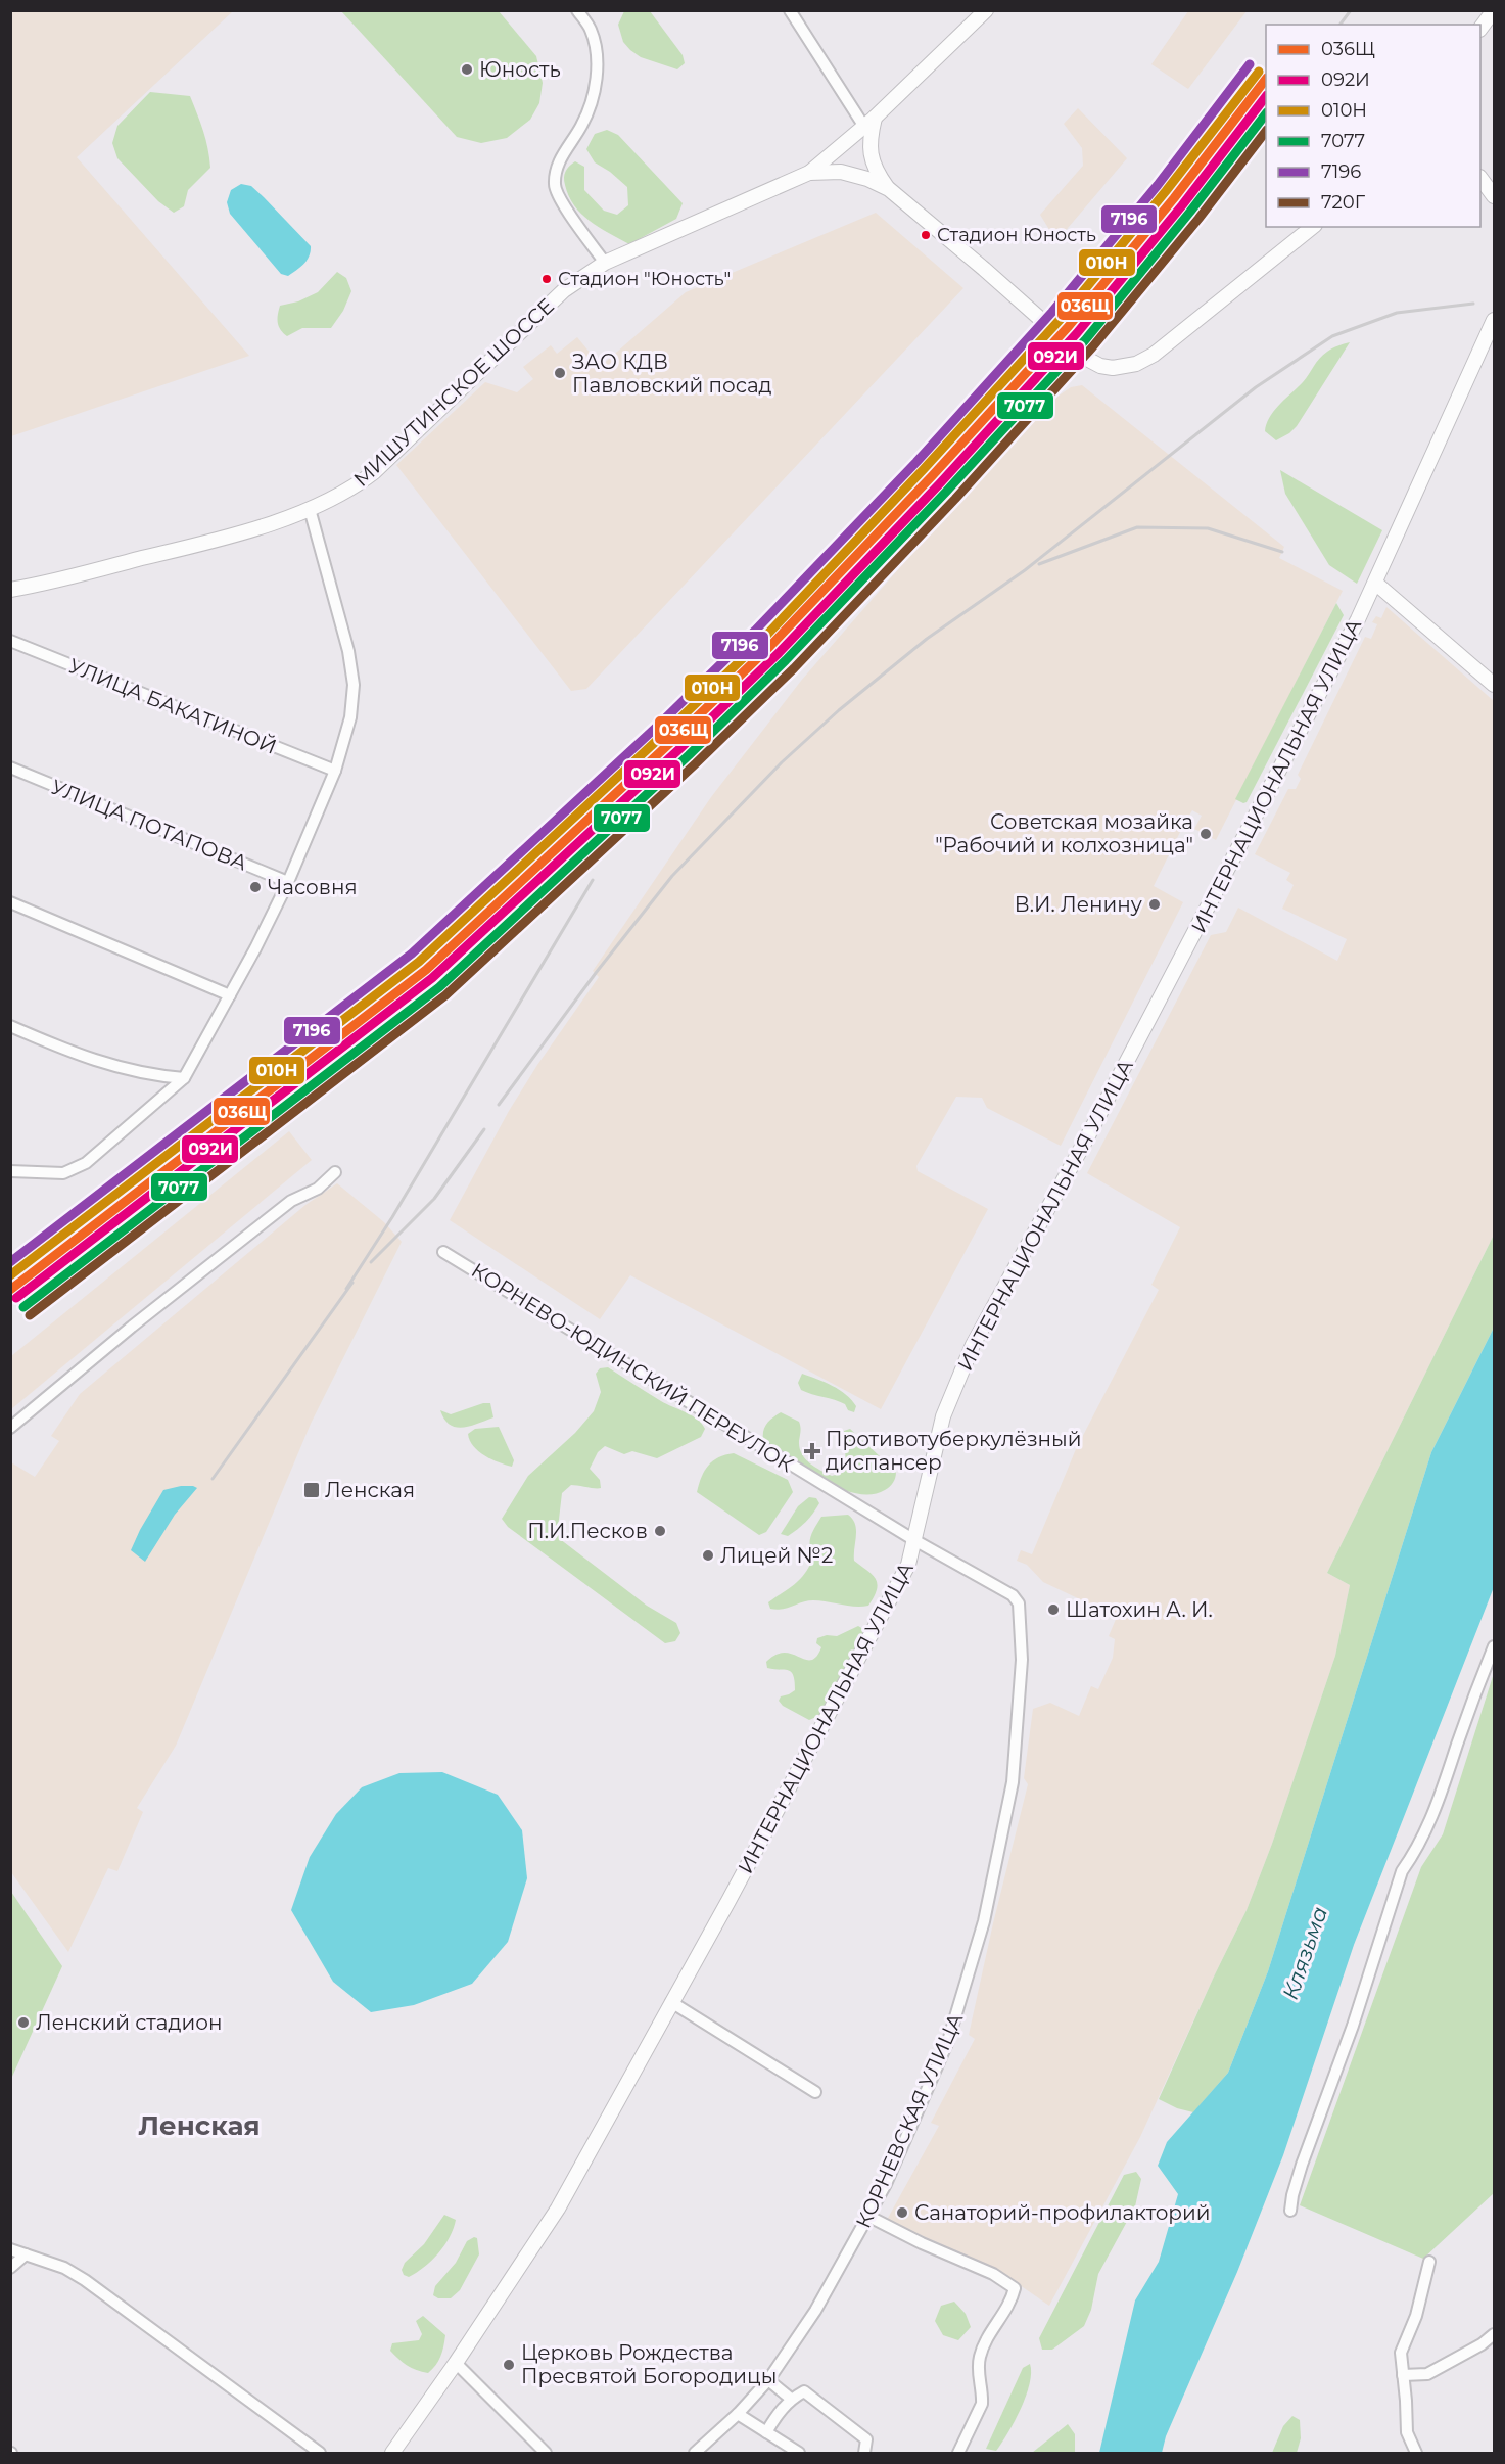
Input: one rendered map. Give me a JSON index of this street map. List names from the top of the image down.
{
  "streets": {
    "main road": ["МИШУТИНСКОЕ ШОССЕ", "ИНТЕРНАЦИОНАЛЬНАЯ УЛИЦА"],
    "street": [
      "УЛИЦА БАКАТИНОЙ",
      "УЛИЦА ПОТАПОВА",
      "КОРНЕВО-ЮДИНСКИЙ ПЕРЕУЛОК",
      "КОРНЕВСКАЯ УЛИЦА"
    ]
  },
  "crossings": [
    ["ИНТЕРНАЦИОНАЛЬНАЯ УЛИЦА", "КОРНЕВО-ЮДИНСКИЙ ПЕРЕУЛОК"],
    ["ИНТЕРНАЦИОНАЛЬНАЯ УЛИЦА", "КОРНЕВСКАЯ УЛИЦА"],
    ["КОРНЕВО-ЮДИНСКИЙ ПЕРЕУЛОК", "КОРНЕВСКАЯ УЛИЦА"]
  ],
  "districts": ["Ленская"],
  "water": ["Клязьма"],
  "places": {
    "other": [
      "Юность",
      "Стадион Юность",
      "Стадион \"Юность\"",
      "ЗАО КДВ Павловский посад",
      "Советская мозайка \"Рабочий и колхозница\"",
      "Часовня",
      "В.И. Ленину",
      "П.И.Песков",
      "Лицей №2",
      "Шатохин А. И.",
      "Ленский стадион",
      "Санаторий-профилакторий",
      "Церковь Рождества Пресвятой Богородицы"
    ],
    "health": ["Противотуберкулёзный диспансер"],
    "transit": ["Ленская"]
  },
  "lines": [
    "transit line 7196",
    "transit line 010Н",
    "transit line 036Щ",
    "transit line 092И",
    "transit line 7077",
    "transit line 720Г"
  ],
  "legend": [
    "036Щ",
    "092И",
    "010Н",
    "7077",
    "7196",
    "720Г"
  ]
}
